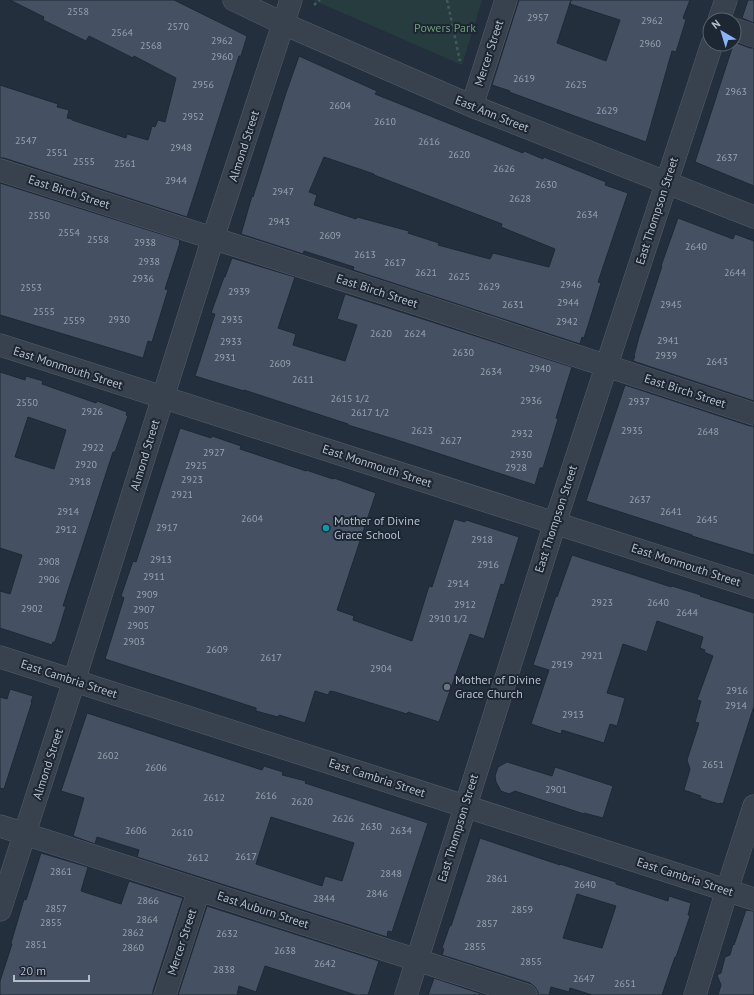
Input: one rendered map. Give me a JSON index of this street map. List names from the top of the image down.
{
  "streets": {
    "street": [
      "Mercer Street",
      "East Ann Street",
      "Almond Street",
      "East Birch Street",
      "East Thompson Street",
      "East Monmouth Street",
      "East Cambria Street",
      "East Auburn Street"
    ]
  },
  "crossings": [
    ["Mercer Street", "East Ann Street"],
    ["Mercer Street", "East Auburn Street"],
    ["East Ann Street", "Almond Street"],
    ["East Ann Street", "East Thompson Street"],
    ["Almond Street", "East Birch Street"],
    ["Almond Street", "East Monmouth Street"],
    ["Almond Street", "East Cambria Street"],
    ["Almond Street", "East Auburn Street"],
    ["East Birch Street", "East Thompson Street"],
    ["East Thompson Street", "East Monmouth Street"],
    ["East Thompson Street", "East Cambria Street"],
    ["East Thompson Street", "East Auburn Street"]
  ],
  "parks": ["Powers Park"],
  "places": ["Mother of Divine Grace School", "Mother of Divine Grace Church"],
  "house_numbers": [
    "2558",
    "2957",
    "2962",
    "2570",
    "2564",
    "2962",
    "2960",
    "2568",
    "2960",
    "2619",
    "2956",
    "2625",
    "2963",
    "2604",
    "2629",
    "2952",
    "2610",
    "2547",
    "2616",
    "2948",
    "2551",
    "2620",
    "2637",
    "2555",
    "2561",
    "2626",
    "2944",
    "2630",
    "2947",
    "2628",
    "2634",
    "2550",
    "2943",
    "2554",
    "2609",
    "2558",
    "2938",
    "2640",
    "2613",
    "2938",
    "2617",
    "2621",
    "2644",
    "2625",
    "2936",
    "2946",
    "2629",
    "2553",
    "2939",
    "2944",
    "2631",
    "2945",
    "2555",
    "2930",
    "2935",
    "2559",
    "2942",
    "2620",
    "2624",
    "2941",
    "2933",
    "2630",
    "2939",
    "2931",
    "2643",
    "2609",
    "2940",
    "2634",
    "2611",
    "2615 1/2",
    "2936",
    "2937",
    "2550",
    "2926",
    "2617 1/2",
    "2623",
    "2935",
    "2648",
    "2932",
    "2627",
    "2922",
    "2927",
    "2930",
    "2920",
    "2925",
    "2928",
    "2923",
    "2918",
    "2921",
    "2637",
    "2914",
    "2641",
    "2604",
    "2645",
    "2917",
    "2912",
    "2918",
    "2913",
    "2908",
    "2916",
    "2911",
    "2906",
    "2914",
    "2909",
    "2923",
    "2640",
    "2912",
    "2902",
    "2907",
    "2644",
    "2910 1/2",
    "2905",
    "2903",
    "2609",
    "2921",
    "2617",
    "2919",
    "2904",
    "2916",
    "2914",
    "2913",
    "2602",
    "2651",
    "2606",
    "2901",
    "2616",
    "2612",
    "2620",
    "2626",
    "2630",
    "2606",
    "2634",
    "2610",
    "2617",
    "2612",
    "2861",
    "2848",
    "2861",
    "2640",
    "2846",
    "2844",
    "2866",
    "2857",
    "2859",
    "2864",
    "2855",
    "2857",
    "2862",
    "2632",
    "2851",
    "2855",
    "2860",
    "2638",
    "2855",
    "2642",
    "2838",
    "2647",
    "2651"
  ],
  "scale_bar": "20 m",
  "north": "top left"
}
